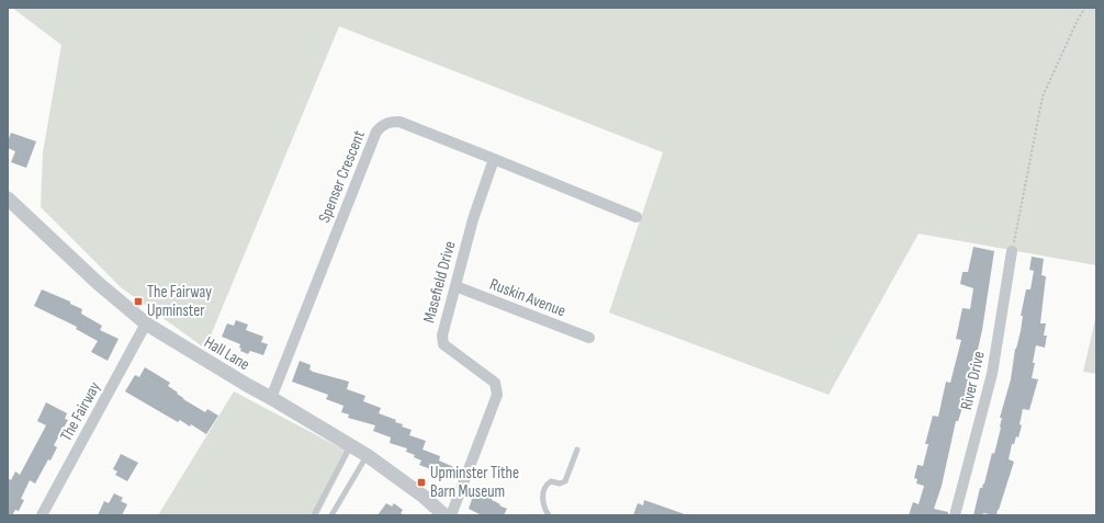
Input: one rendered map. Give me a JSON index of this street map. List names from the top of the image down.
{
  "streets": {
    "street": [
      "Spenser Crescent",
      "Masefield Drive",
      "Ruskin Avenue",
      "Hall Lane",
      "River Drive",
      "The Fairway"
    ]
  },
  "crossings": [
    ["Spenser Crescent", "Masefield Drive"],
    ["Spenser Crescent", "Hall Lane"],
    ["Masefield Drive", "Ruskin Avenue"],
    ["Hall Lane", "The Fairway"]
  ],
  "places": {
    "transit": ["The Fairway Upminster", "Upminster Tithe Barn Museum"]
  }
}
